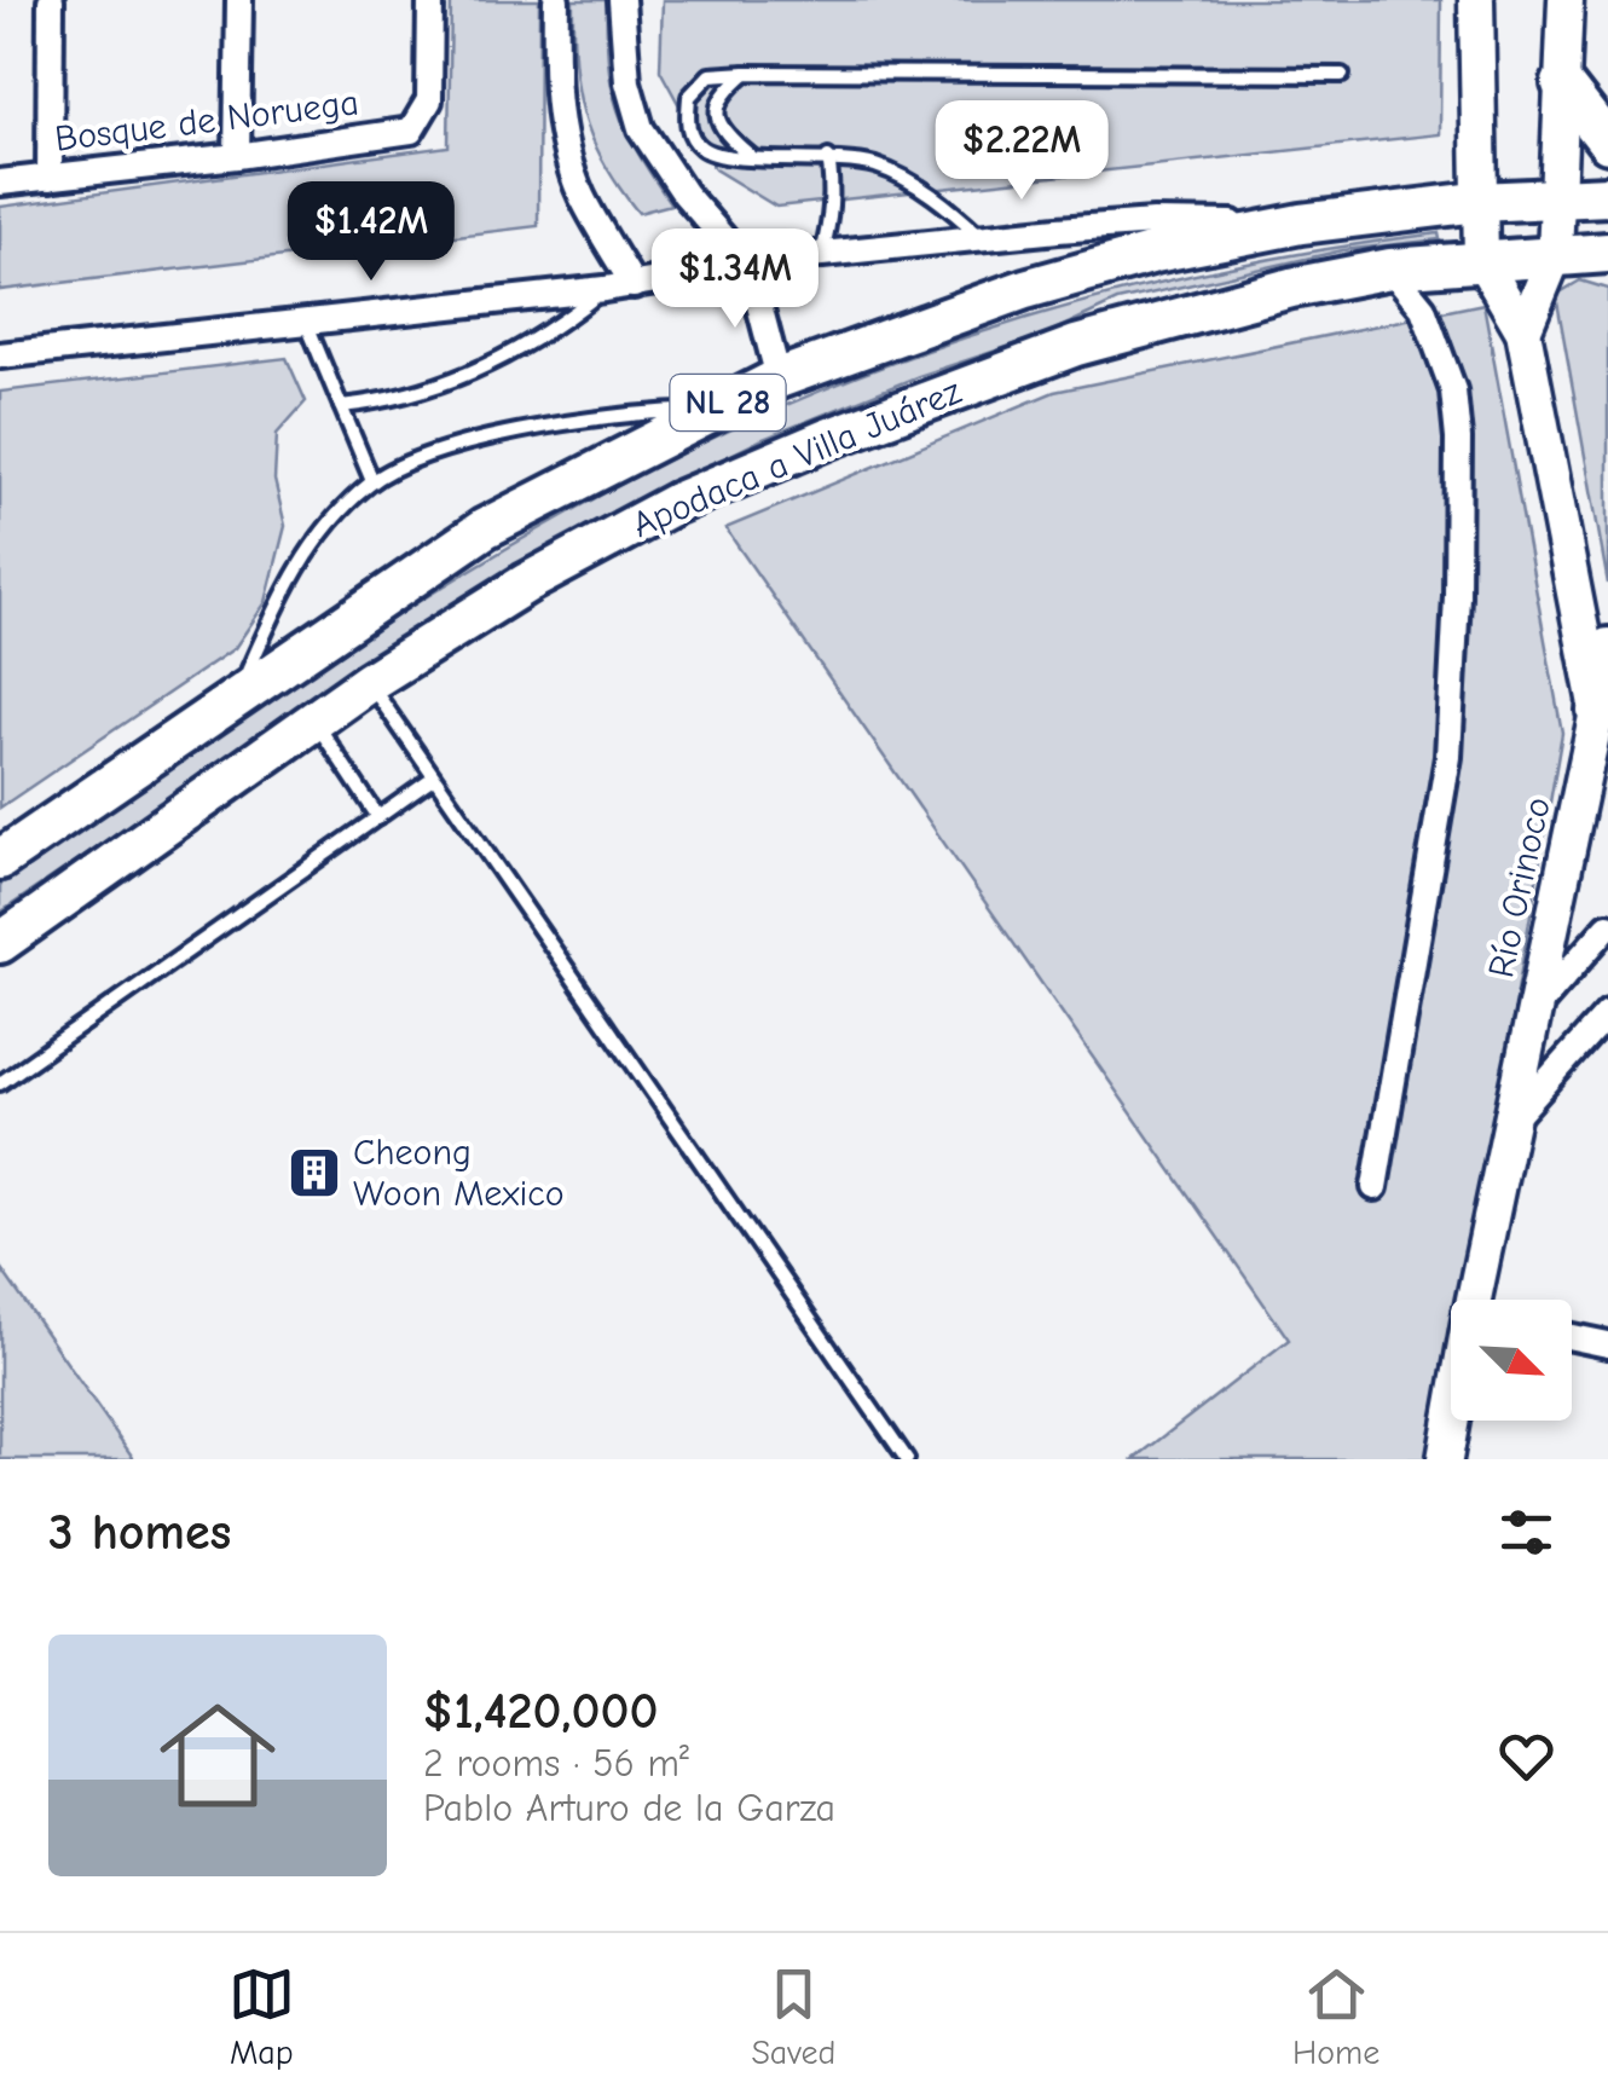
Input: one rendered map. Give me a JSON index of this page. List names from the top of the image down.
{
  "streets": {
    "main road": ["NL 28", "Apodaca a Villa Juárez"],
    "street": ["Bosque de Noruega", "Río Orinoco"]
  },
  "crossings": [
    ["Apodaca a Villa Juárez", "Río Orinoco"]
  ],
  "places": {
    "building": ["Cheong Woon Mexico"]
  },
  "north": "bottom right",
  "page": {
    "price": ["$2.22M", "$1.42M", "$1.34M"],
    "heading": "3 homes",
    "list": [
      {
        "name": "$1,420,000",
        "note": "2 rooms · 56 m² · Pablo Arturo de la Garza"
      }
    ],
    "tabs": ["Map", "Saved", "Home"]
  }
}
